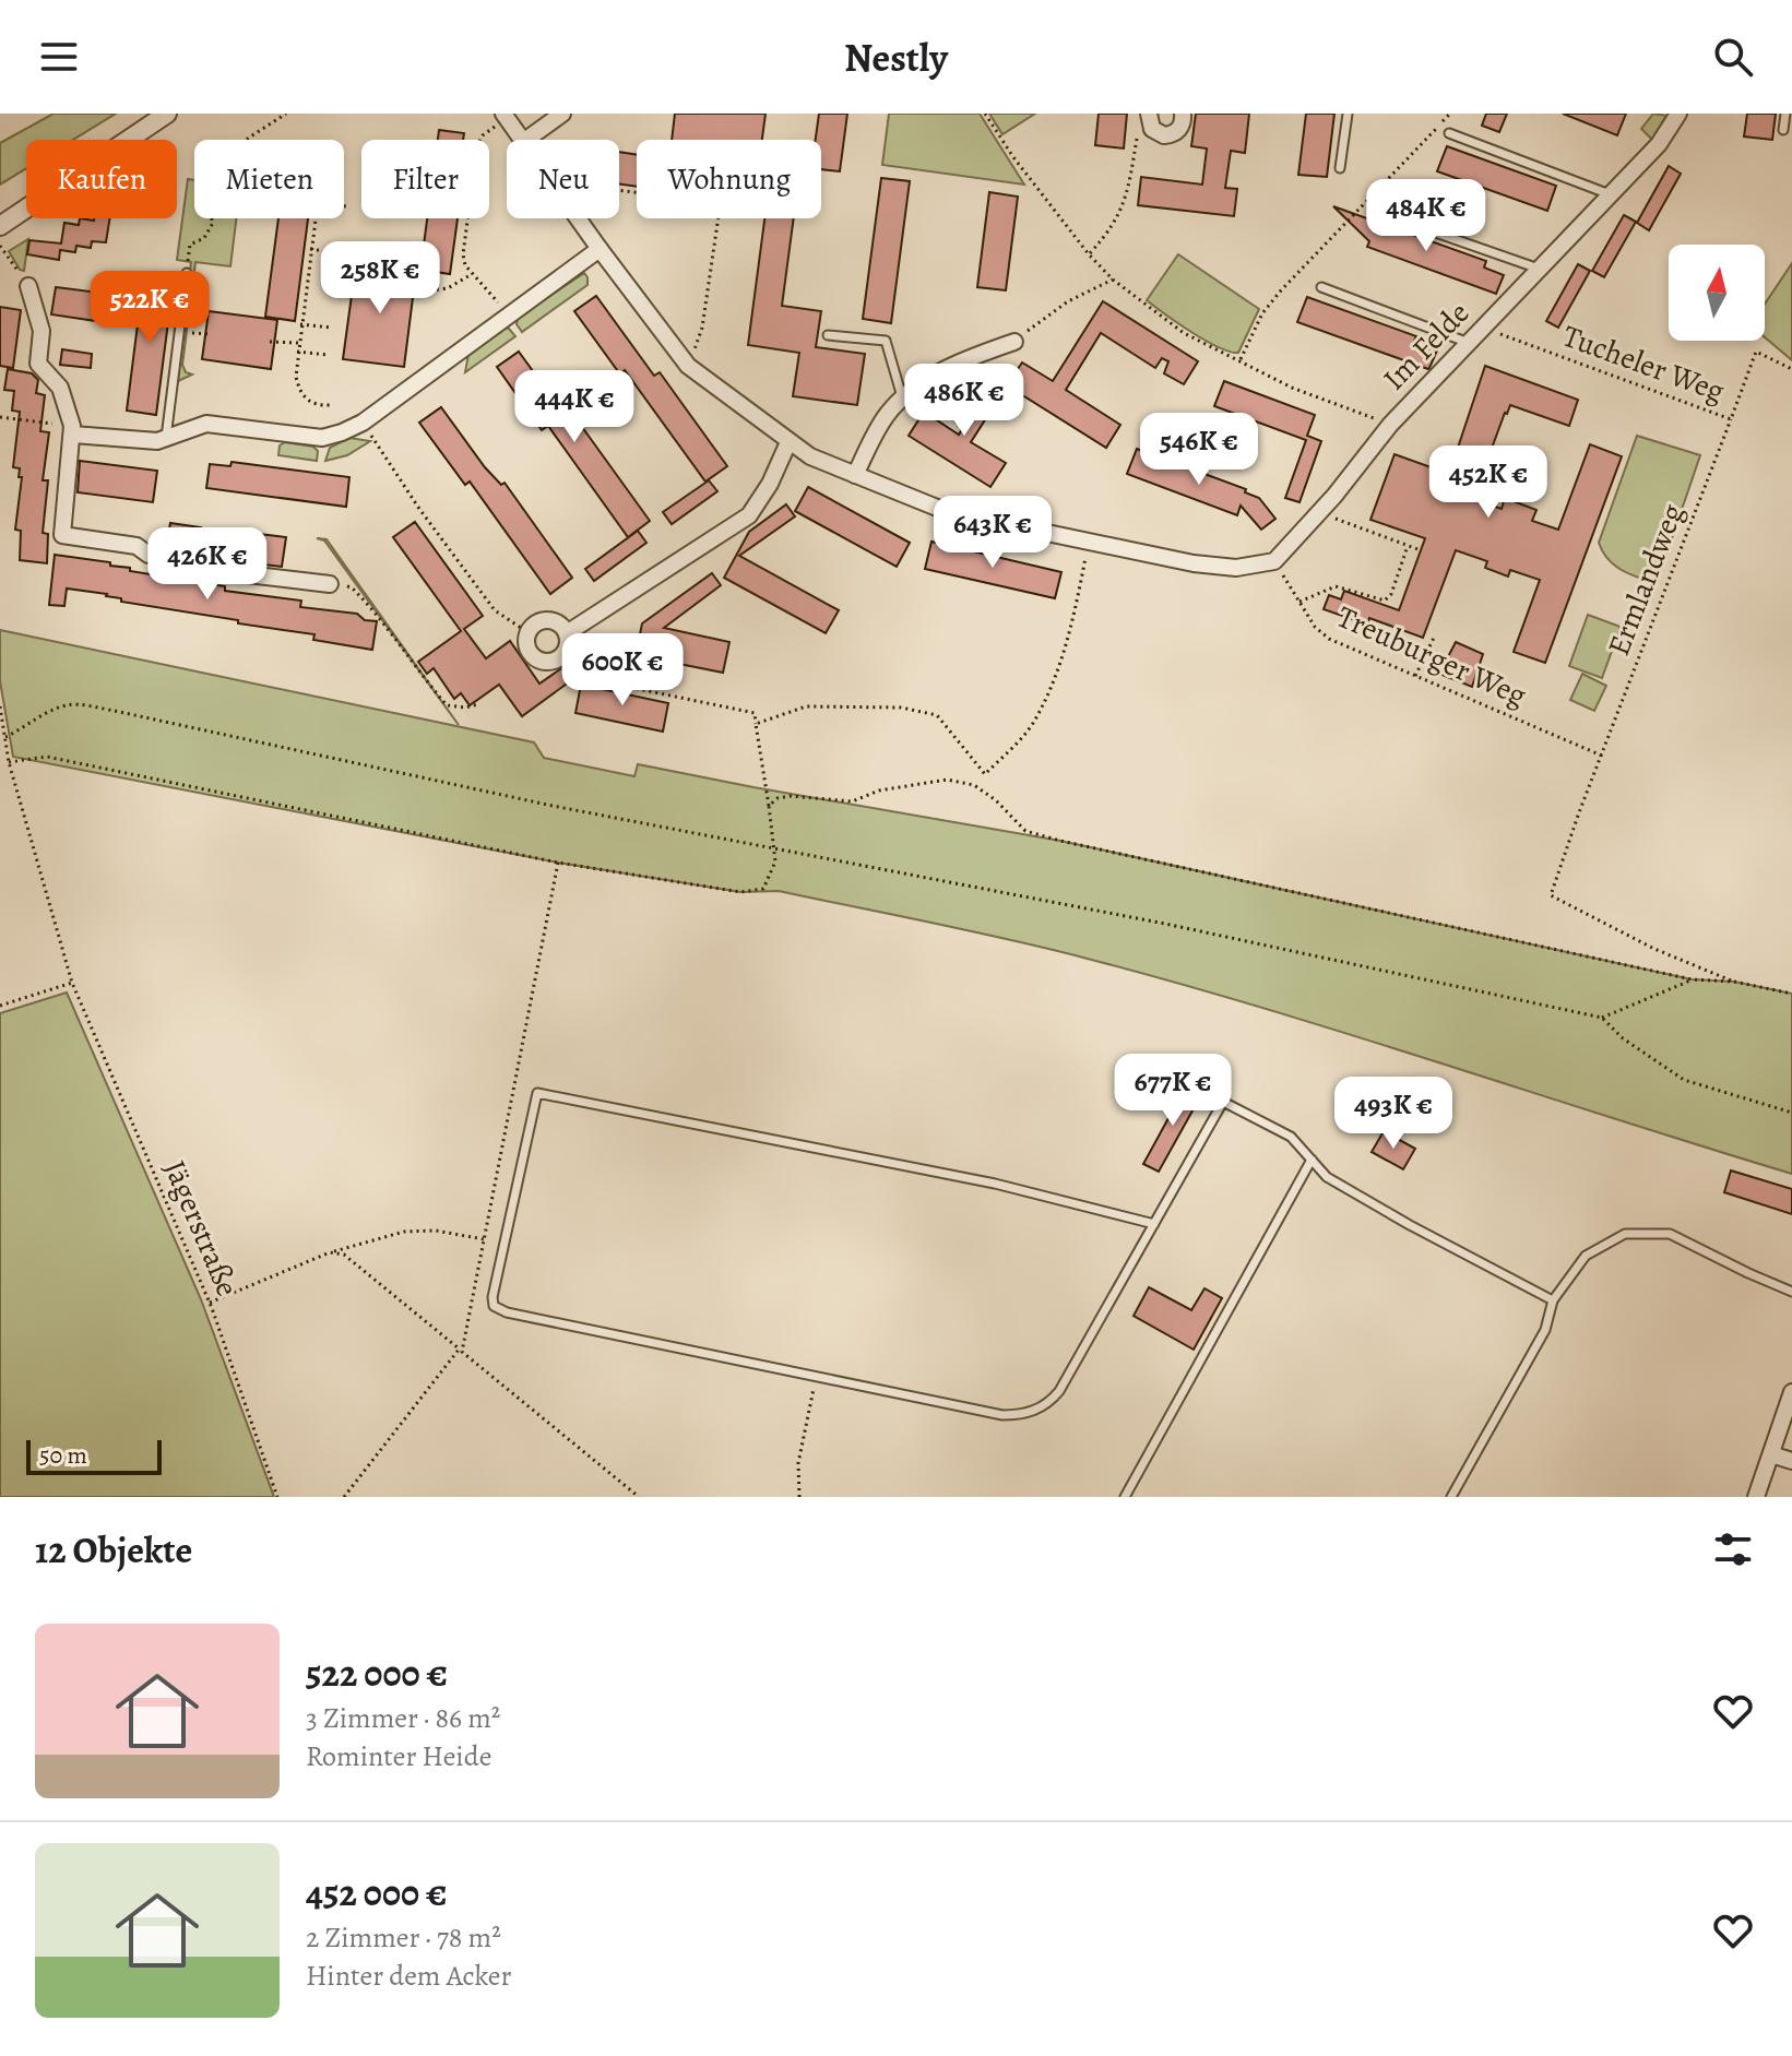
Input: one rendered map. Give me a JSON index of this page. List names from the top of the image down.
{
  "streets": {
    "street": ["Im Felde"],
    "path": [
      "Tucheler Weg",
      "Ermlandweg",
      "Treuburger Weg",
      "Jägerstraße"
    ]
  },
  "crossings": [
    ["Im Felde", "Tucheler Weg"],
    ["Im Felde", "Treuburger Weg"],
    ["Tucheler Weg", "Ermlandweg"],
    ["Ermlandweg", "Treuburger Weg"]
  ],
  "scale_bar": "50 m",
  "north": "top",
  "page": {
    "header": "Nestly",
    "chip": [
      "Kaufen",
      "Mieten",
      "Filter",
      "Neu",
      "Wohnung"
    ],
    "price": [
      "484K €",
      "258K €",
      "522K €",
      "486K €",
      "444K €",
      "546K €",
      "452K €",
      "643K €",
      "426K €",
      "600K €",
      "677K €",
      "493K €"
    ],
    "scale": "50 m",
    "heading": "12 Objekte",
    "list": [
      {
        "name": "522 000 €",
        "note": "3 Zimmer · 86 m² · Rominter Heide"
      },
      {
        "name": "452 000 €",
        "note": "2 Zimmer · 78 m² · Hinter dem Acker"
      }
    ]
  }
}
